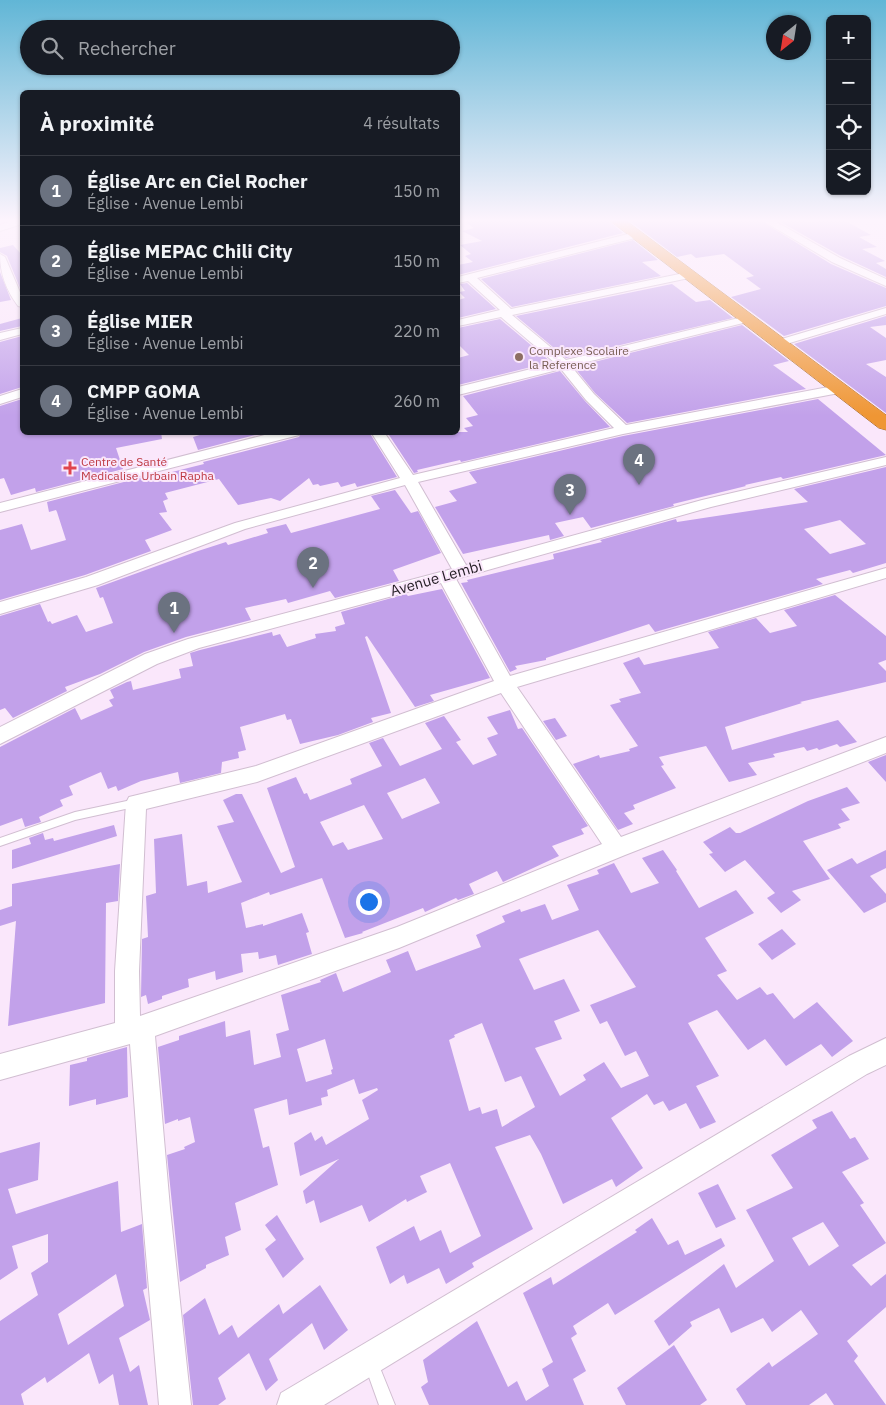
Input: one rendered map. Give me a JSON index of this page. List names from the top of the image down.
{
  "streets": {
    "street": ["Avenue Lembi"]
  },
  "places": {
    "other": ["Complexe Scolaire la Reference"],
    "health": ["Centre de Santé Medicalise Urbain Rapha"]
  },
  "north": "bottom left",
  "page": {
    "map_buttons": ["+", "−"],
    "search": "Rechercher",
    "heading": ["À proximité", "4 résultats"],
    "list": [
      {
        "mark": "1",
        "name": "Église Arc en Ciel Rocher",
        "note": "Église · Avenue Lembi",
        "value": "150 m"
      },
      {
        "mark": "2",
        "name": "Église MEPAC Chili City",
        "note": "Église · Avenue Lembi",
        "value": "150 m"
      },
      {
        "mark": "3",
        "name": "Église MIER",
        "note": "Église · Avenue Lembi",
        "value": "220 m"
      },
      {
        "mark": "4",
        "name": "CMPP GOMA",
        "note": "Église · Avenue Lembi",
        "value": "260 m"
      }
    ],
    "pins": [
      "4",
      "3",
      "2",
      "1"
    ]
  }
}
